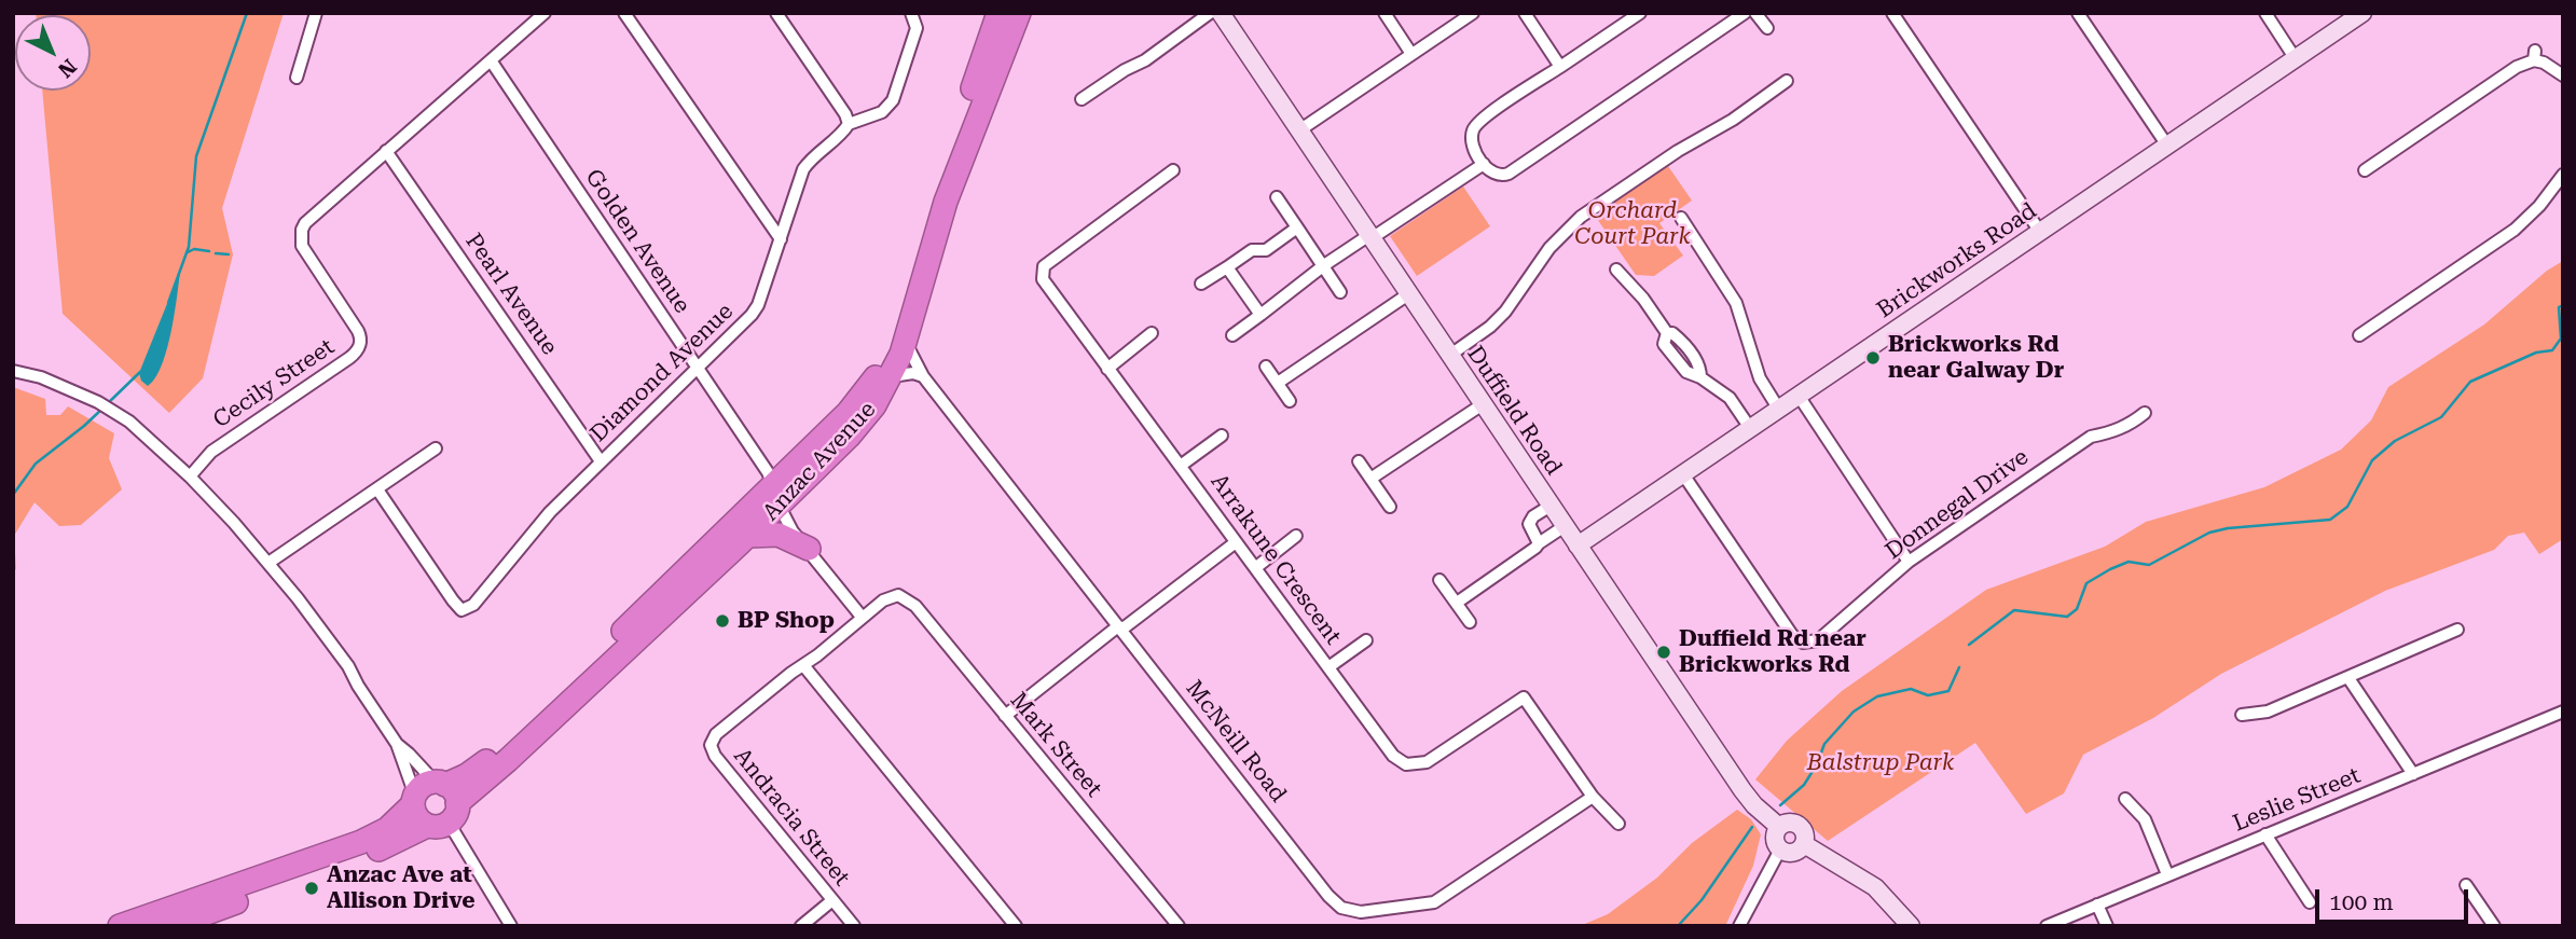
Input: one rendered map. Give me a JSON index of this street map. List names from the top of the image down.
{
  "streets": {
    "highway": ["Anzac Avenue"],
    "street": [
      "Golden Avenue",
      "Brickworks Road",
      "Pearl Avenue",
      "Diamond Avenue",
      "Cecily Street",
      "Duffield Road",
      "Donnegal Drive",
      "Arrakune Crescent",
      "McNeill Road",
      "Mark Street",
      "Leslie Street",
      "Andracia Street"
    ]
  },
  "crossings": [
    ["Golden Avenue", "Diamond Avenue"],
    ["Golden Avenue", "Cecily Street"],
    ["Golden Avenue", "Anzac Avenue"],
    ["Golden Avenue", "Andracia Street"],
    ["Brickworks Road", "Duffield Road"],
    ["Brickworks Road", "Donnegal Drive"],
    ["Pearl Avenue", "Diamond Avenue"],
    ["Pearl Avenue", "Cecily Street"],
    ["Anzac Avenue", "McNeill Road"],
    ["Arrakune Crescent", "McNeill Road"],
    ["Mark Street", "Andracia Street"]
  ],
  "parks": ["Orchard Court Park", "Balstrup Park"],
  "places": [
    "Brickworks Rd near Galway Dr",
    "BP Shop",
    "Duffield Rd near Brickworks Rd",
    "Anzac Ave at Allison Drive"
  ],
  "scale_bar": "100 m",
  "north": "bottom right"
}
